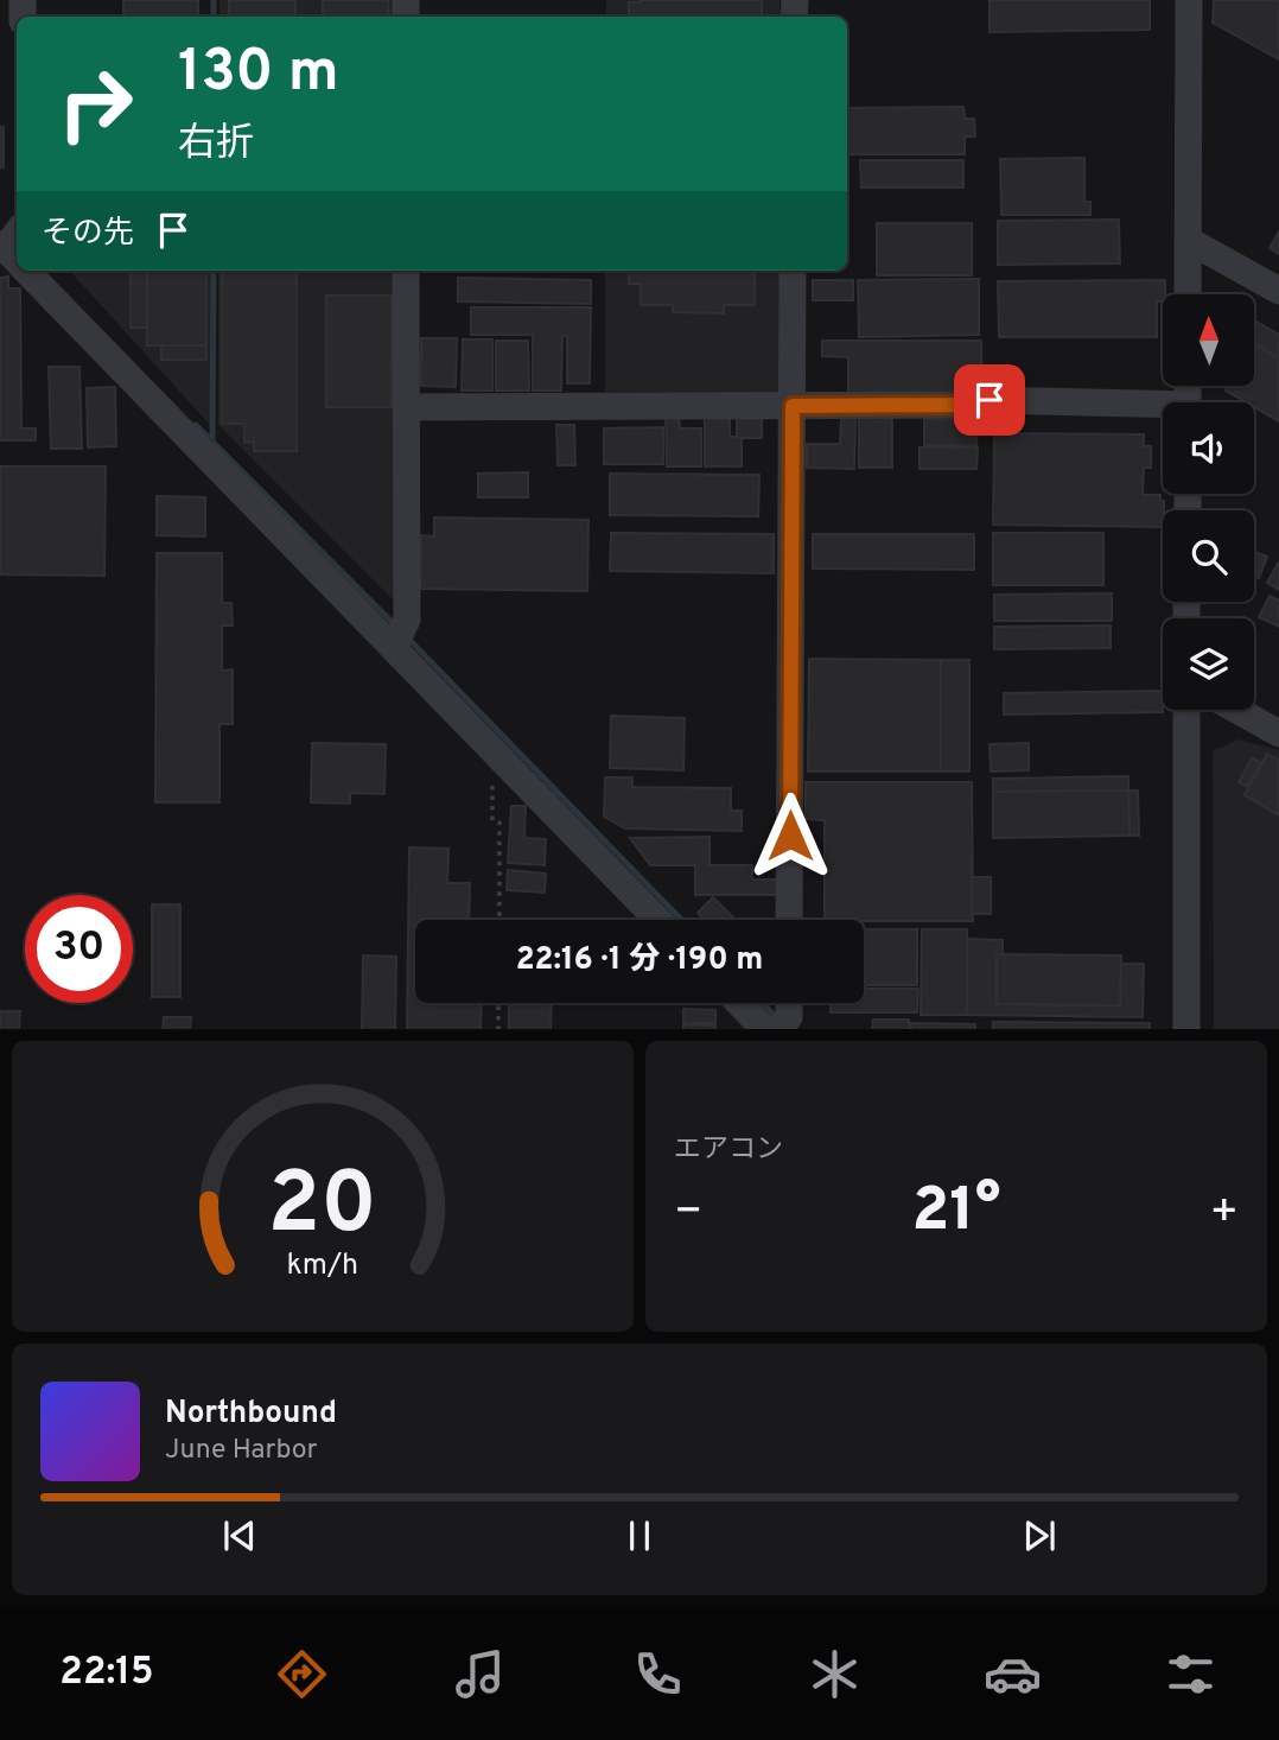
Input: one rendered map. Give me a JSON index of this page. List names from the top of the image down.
{
  "north": "top",
  "page": {
    "turn": ["130 m", "右折"],
    "then": "その先",
    "limit": "30",
    "trip": "22:16 · 1 分 · 190 m",
    "tile": "エアコン",
    "heat": ["−", "21°", "+"],
    "song": ["Northbound", "June Harbor"],
    "tabs": "22:15",
    "gauge": ["20", "km/h"]
  }
}
